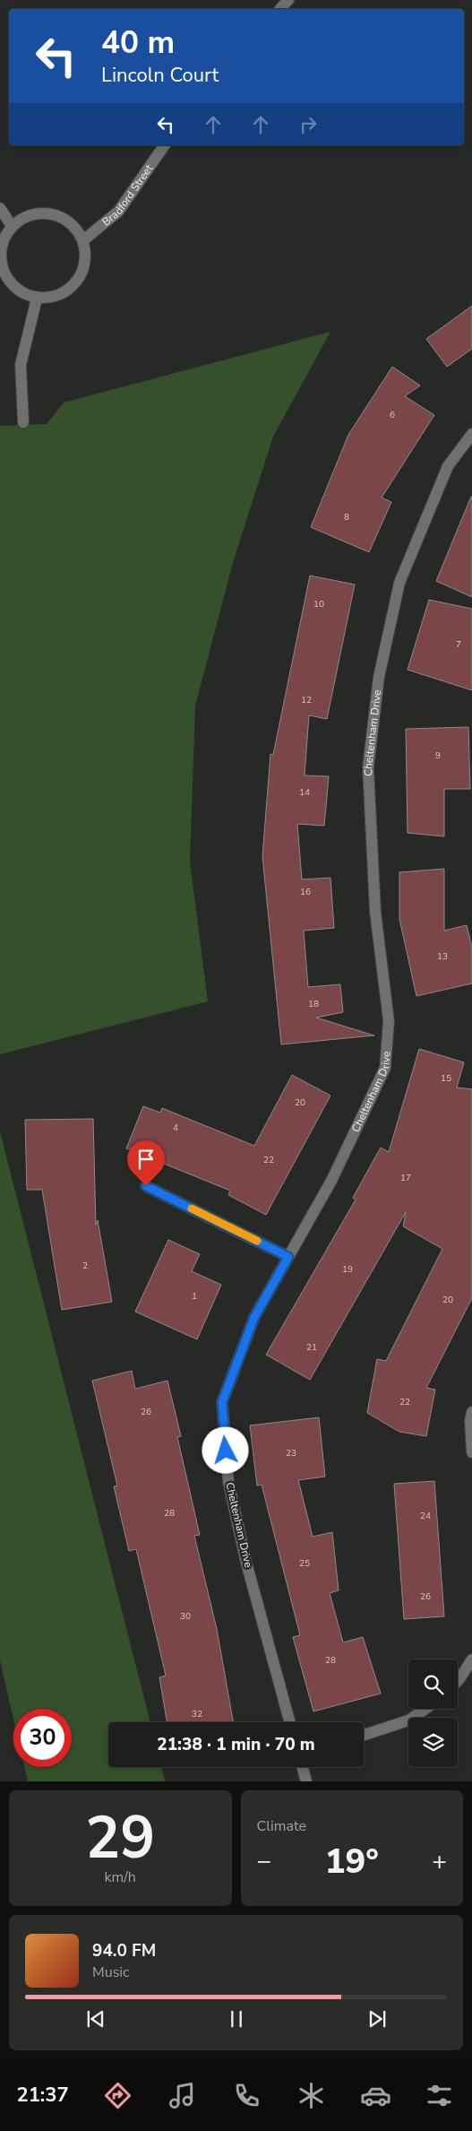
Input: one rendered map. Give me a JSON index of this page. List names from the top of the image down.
{
  "streets": {
    "street": ["Bradford Street", "Cheltenham Drive"]
  },
  "house_numbers": [
    "6",
    "8",
    "10",
    "7",
    "12",
    "9",
    "14",
    "16",
    "13",
    "18",
    "15",
    "20",
    "4",
    "22",
    "17",
    "2",
    "19",
    "1",
    "20",
    "21",
    "22",
    "26",
    "23",
    "28",
    "24",
    "25",
    "26",
    "30",
    "28",
    "32"
  ],
  "page": {
    "turn": ["40 m", "Lincoln Court"],
    "limit": "30",
    "trip": "21:38 · 1 min · 70 m",
    "tile": [
      ["29", "km/h"],
      "Climate"
    ],
    "heat": ["−", "19°", "+"],
    "song": ["94.0 FM", "Music"],
    "tabs": "21:37"
  }
}
